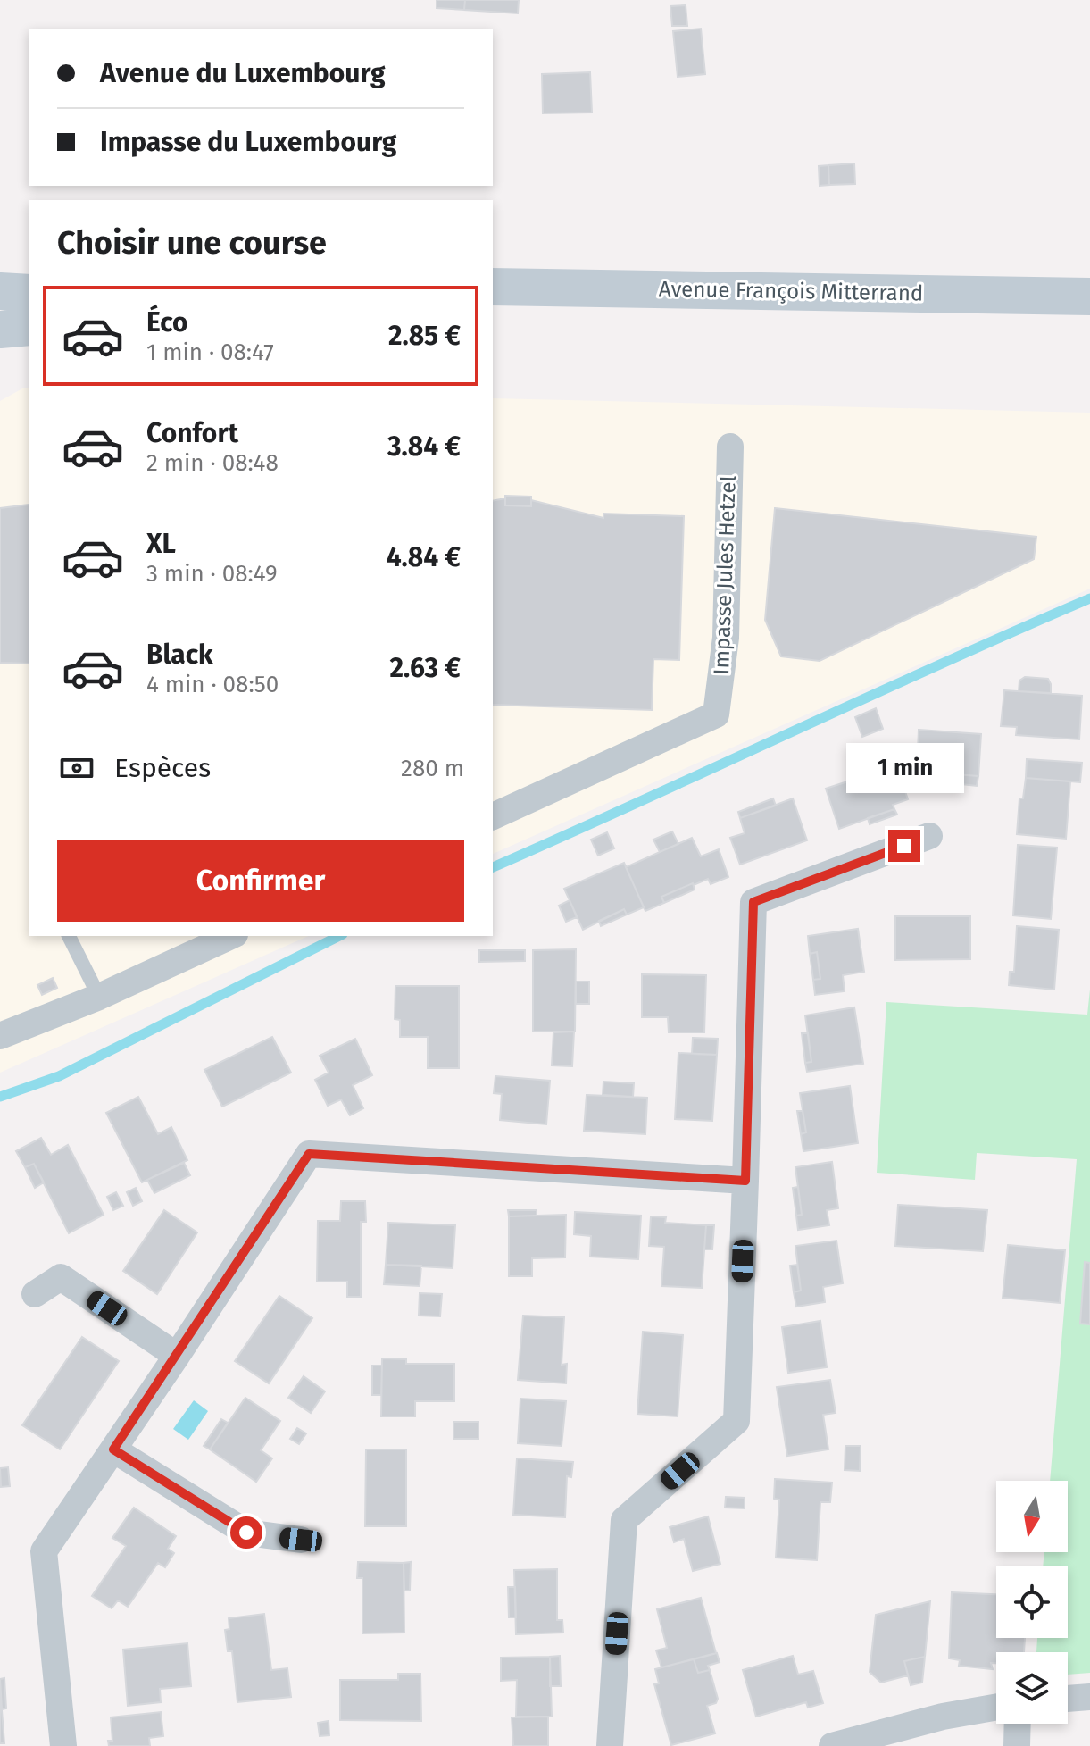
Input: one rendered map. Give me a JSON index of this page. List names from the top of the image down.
{
  "streets": {
    "main road": ["Avenue François Mitterrand"],
    "street": ["Impasse Jules Hetzel"]
  },
  "north": "bottom",
  "page": {
    "banner": ["Avenue du Luxembourg", "Impasse du Luxembourg"],
    "heading": "Choisir une course",
    "list": [
      {
        "name": "Éco",
        "note": "1 min · 08:47",
        "value": "2.85 €"
      },
      {
        "name": "Confort",
        "note": "2 min · 08:48",
        "value": "3.84 €"
      },
      {
        "name": "XL",
        "note": "3 min · 08:49",
        "value": "4.84 €"
      },
      {
        "name": "Black",
        "note": "4 min · 08:50",
        "value": "2.63 €"
      }
    ],
    "pay": ["Espèces", "280 m"],
    "bubble": "1 min",
    "buttons": "Confirmer"
  }
}
